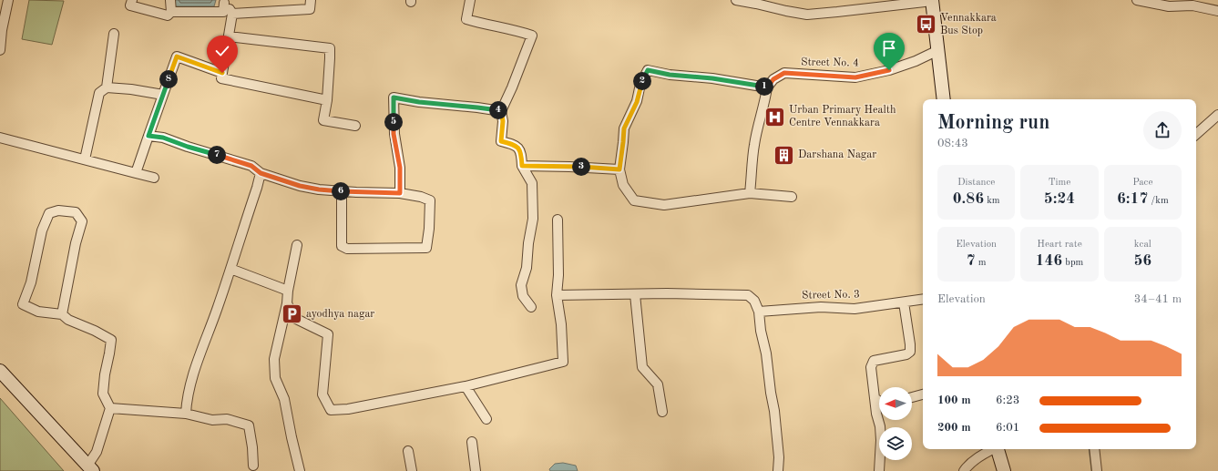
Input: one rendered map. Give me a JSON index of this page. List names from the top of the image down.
{
  "streets": {
    "street": ["Street No. 4", "Street No. 3"]
  },
  "places": {
    "bus stop": ["Vennakkara Bus Stop"],
    "hospital": ["Urban Primary Health Centre Vennakkara"],
    "building": ["Darshana Nagar"],
    "parking": ["ayodhya nagar"]
  },
  "north": "left",
  "page": {
    "pins": [
      "8",
      "2",
      "1",
      "4",
      "5",
      "7",
      "3",
      "6"
    ],
    "heading": ["Morning run", "08:43"],
    "stats": [
      ["Distance", "0.86 km"],
      ["Time", "5:24"],
      ["Pace", "6:17 /km"],
      ["Elevation", "7 m"],
      ["Heart rate", "146 bpm"],
      ["kcal", "56"]
    ],
    "chart": ["Elevation", "34–41 m"],
    "list": [
      {
        "name": "100 m",
        "note": "6:23"
      },
      {
        "name": "200 m",
        "note": "6:01"
      }
    ]
  }
}
